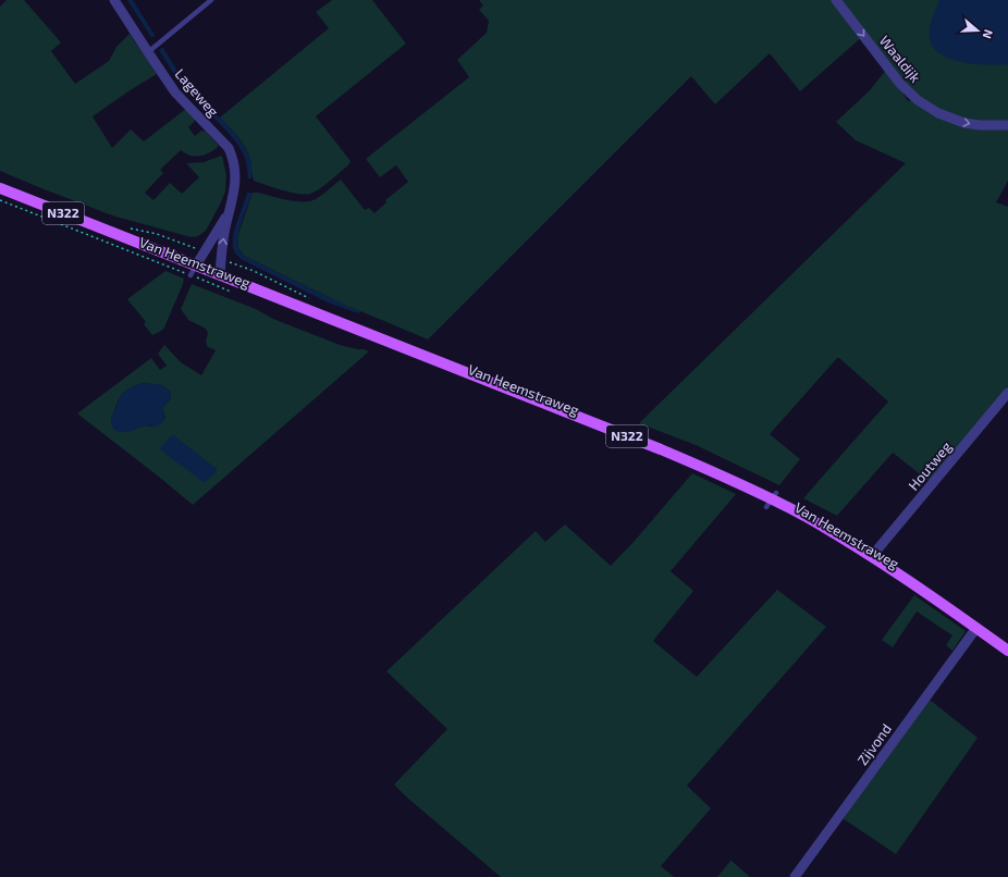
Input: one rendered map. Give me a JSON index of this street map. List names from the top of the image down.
{
  "streets": {
    "main road": ["N322", "Van Heemstraweg"],
    "street": [
      "Waaldijk",
      "Lageweg",
      "Houtweg",
      "Zijvond"
    ]
  },
  "crossings": [
    ["Lageweg", "Van Heemstraweg"],
    ["Van Heemstraweg", "Houtweg"],
    ["Van Heemstraweg", "Zijvond"]
  ],
  "one_way": ["Waaldijk"],
  "north": "right"
}
